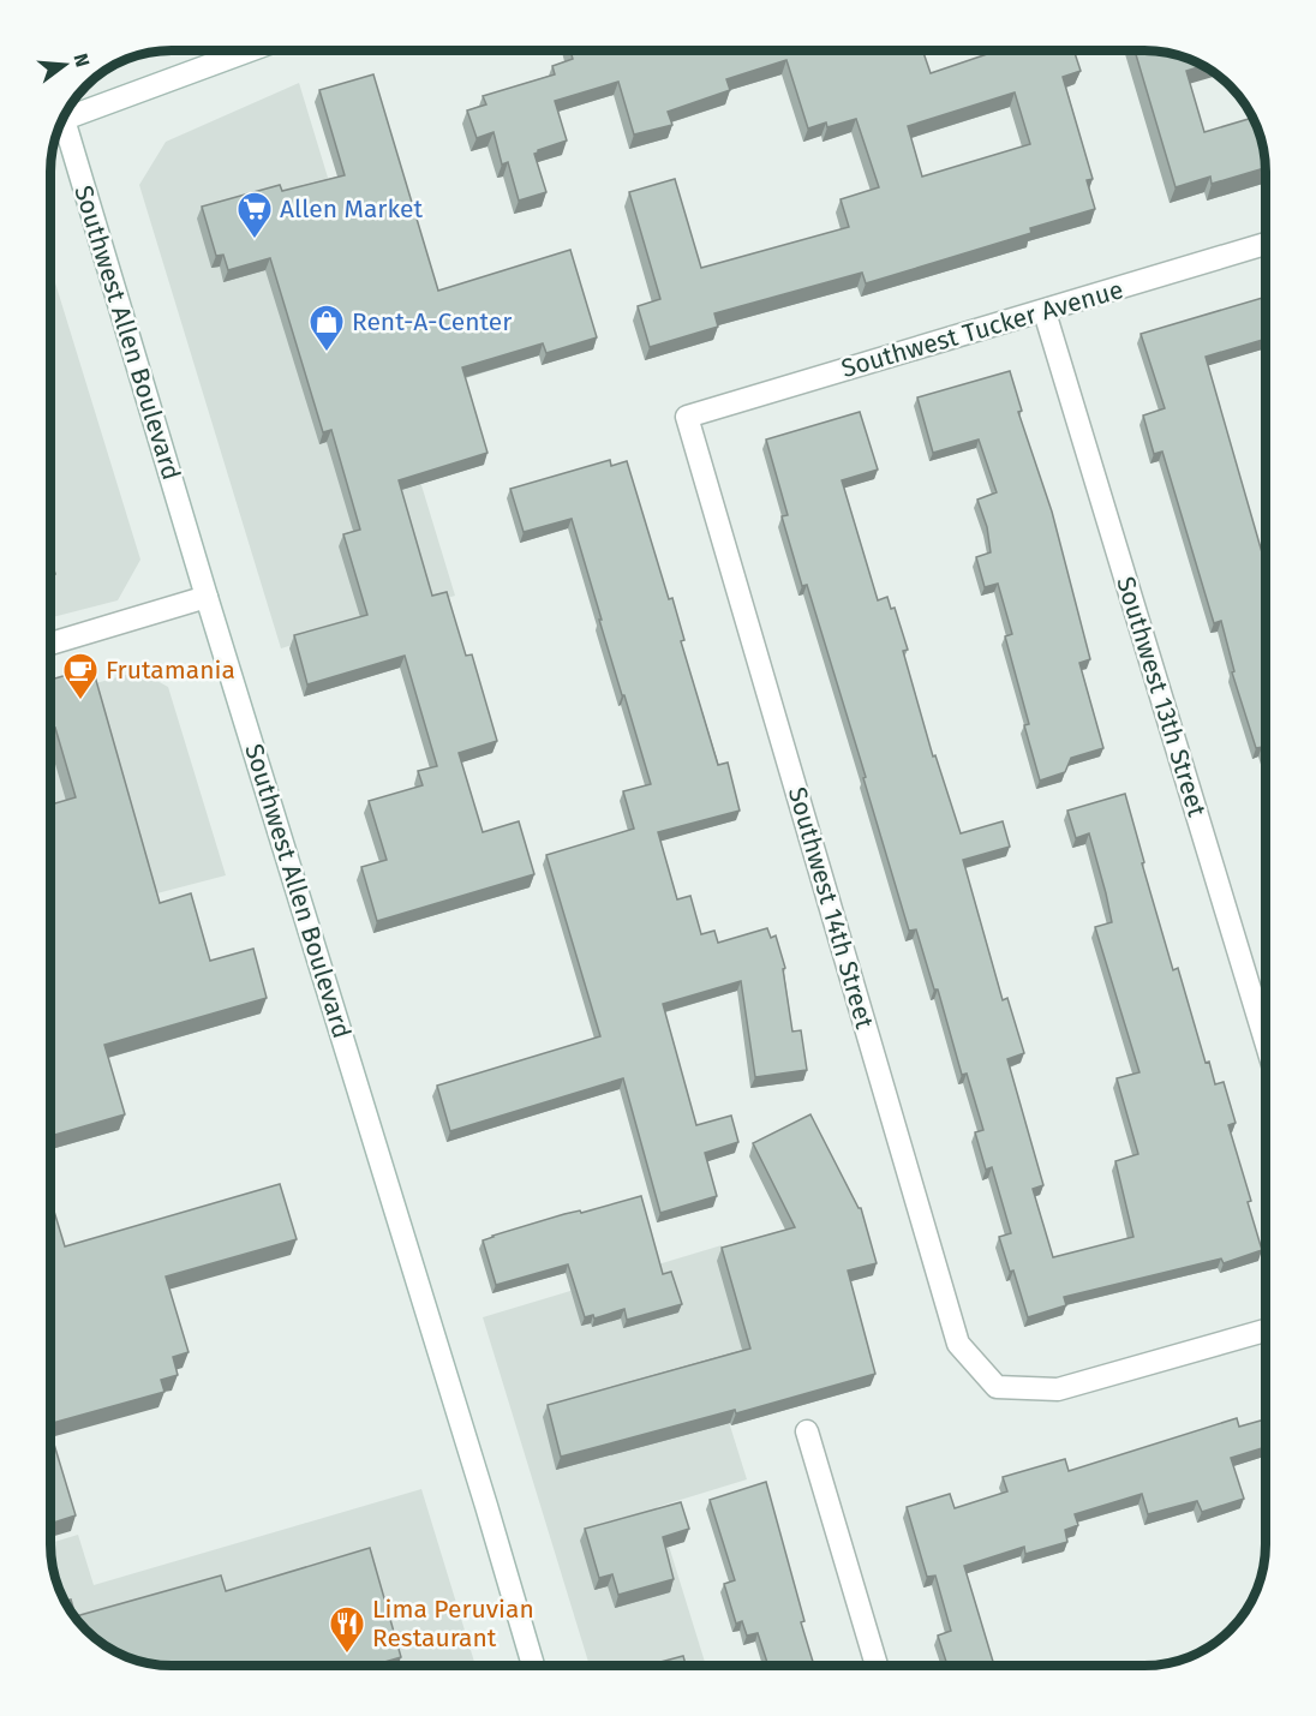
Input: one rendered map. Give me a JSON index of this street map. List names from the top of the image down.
{
  "streets": {
    "street": [
      "Southwest Tucker Avenue",
      "Southwest Allen Boulevard",
      "Southwest 13th Street",
      "Southwest 14th Street"
    ]
  },
  "crossings": [
    ["Southwest Tucker Avenue", "Southwest 13th Street"],
    ["Southwest Tucker Avenue", "Southwest 14th Street"]
  ],
  "places": {
    "supermarket": ["Allen Market"],
    "shop": ["Rent-A-Center"],
    "cafe": ["Frutamania"],
    "restaurant": ["Lima Peruvian Restaurant"]
  },
  "north": "right"
}
